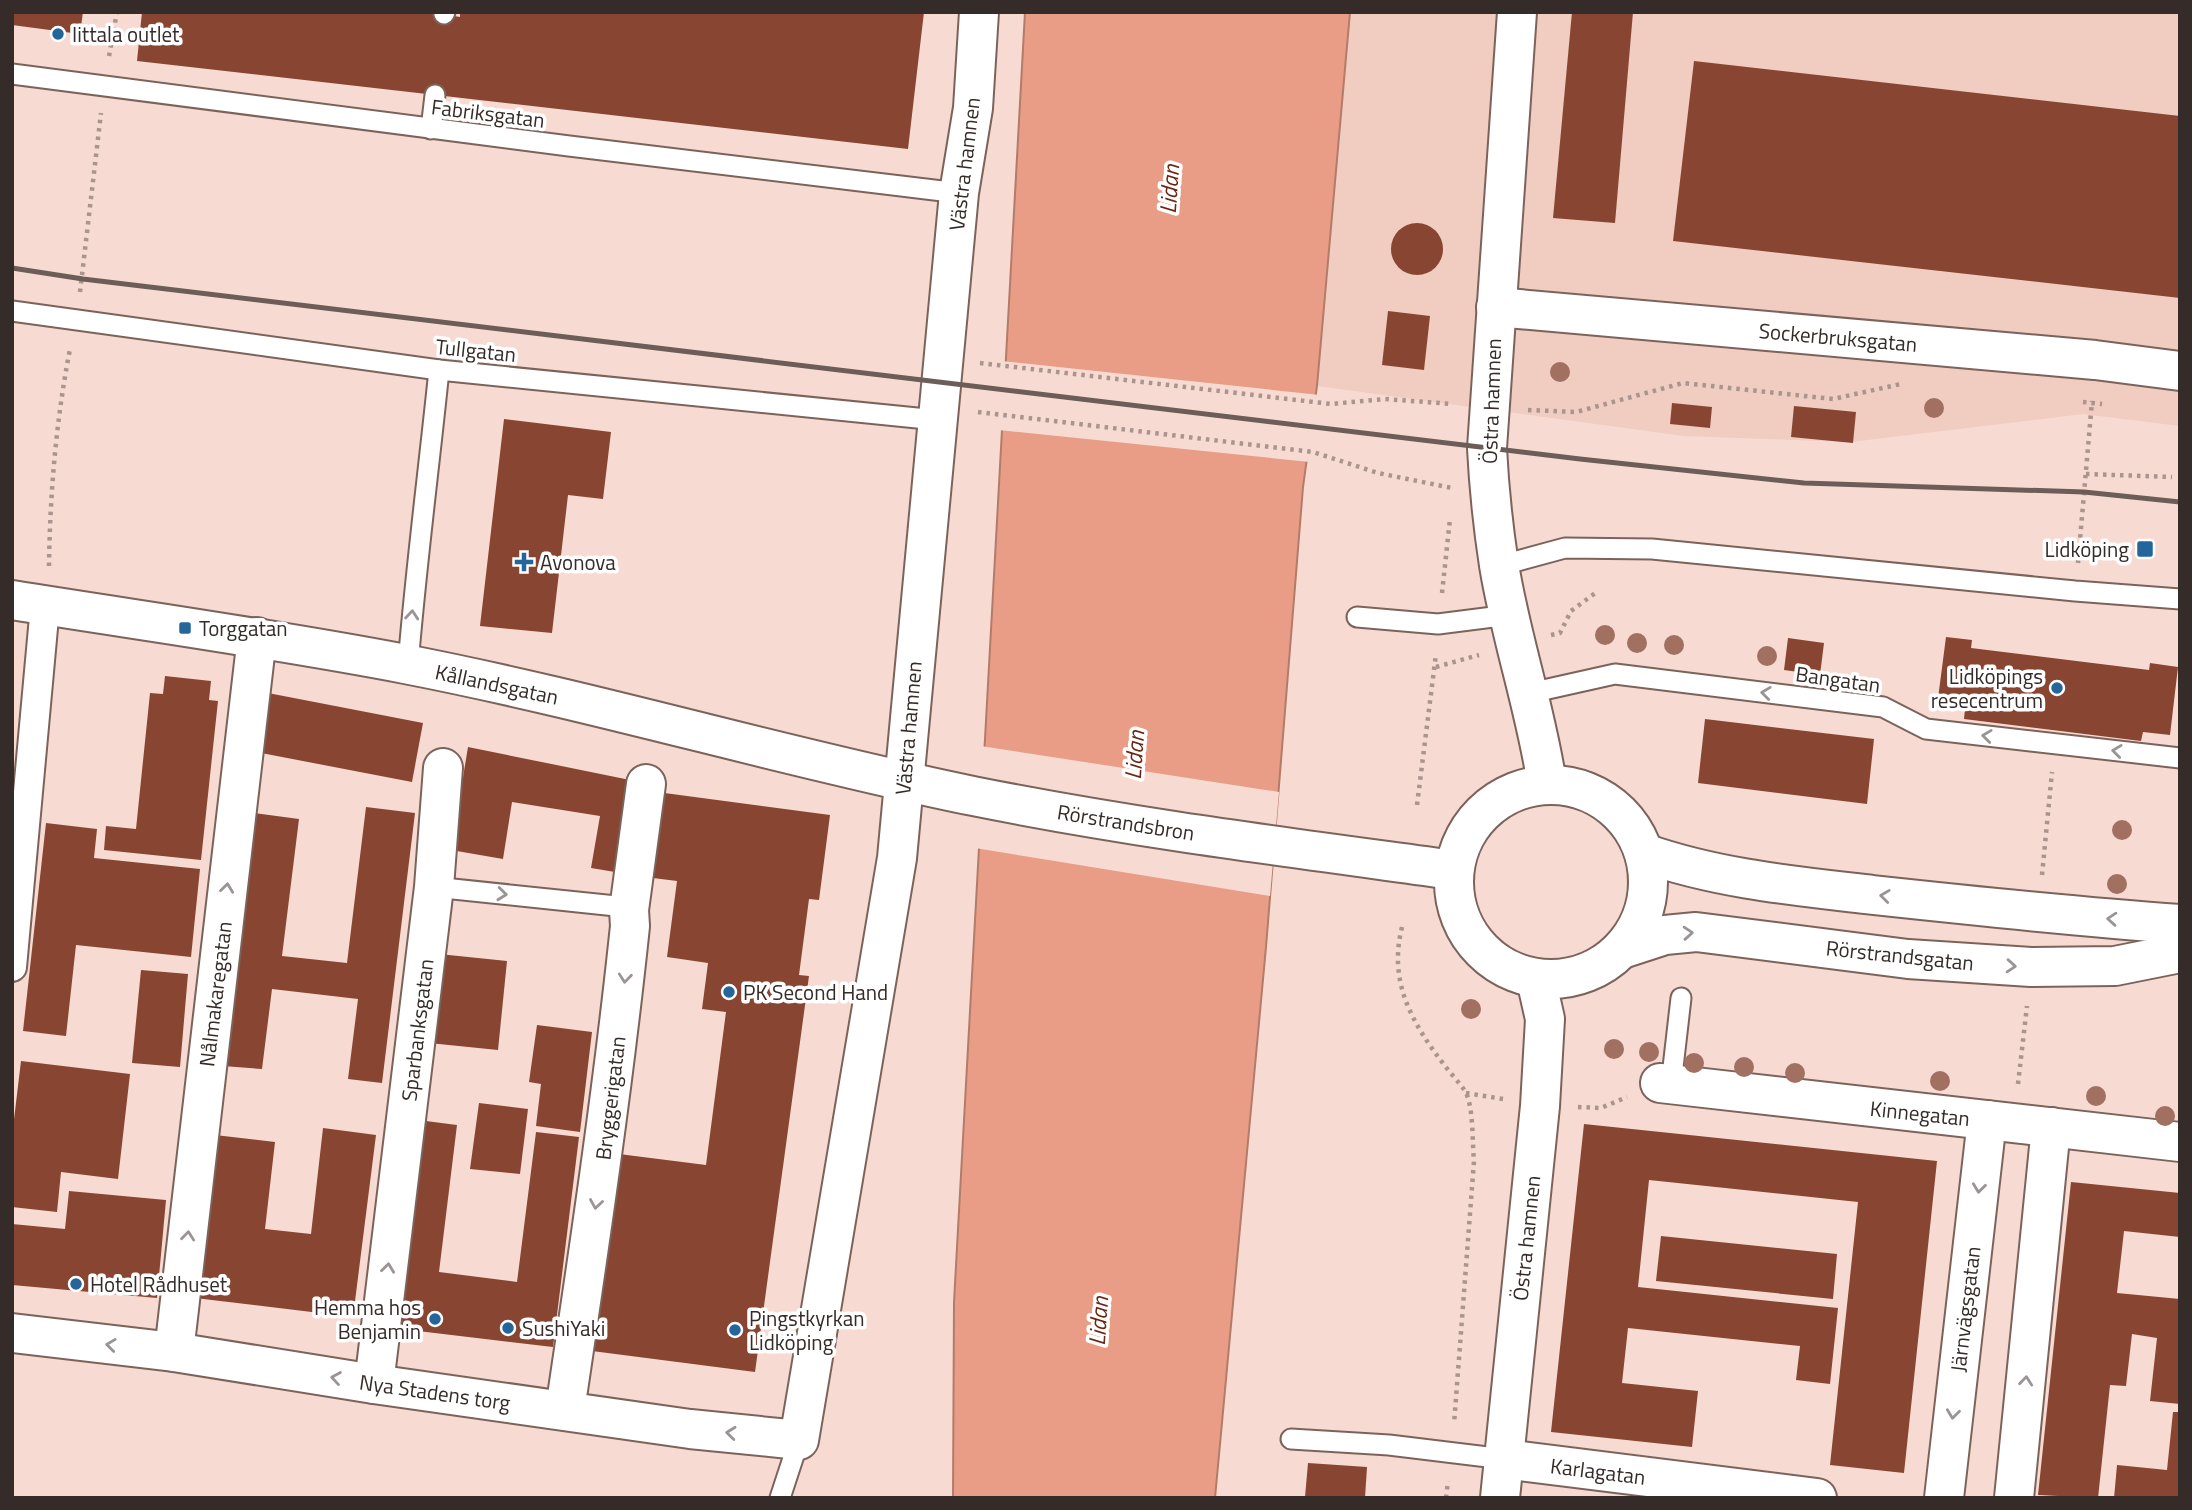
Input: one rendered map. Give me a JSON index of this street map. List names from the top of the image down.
{
  "streets": {
    "street": [
      "Västra hamnen",
      "Sockerbruksgatan",
      "Östra hamnen",
      "Kållandsgatan",
      "Rörstrandsbron",
      "Rörstrandsgatan",
      "Nålmakaregatan",
      "Sparbanksgatan",
      "Bryggerigatan",
      "Kinnegatan",
      "Järnvägsgatan",
      "Nya Stadens torg",
      "Karlagatan"
    ],
    "lane": ["Fabriksgatan", "Tullgatan", "Bangatan"]
  },
  "crossings": [
    ["Fabriksgatan", "Västra hamnen"],
    ["Västra hamnen", "Tullgatan"],
    ["Västra hamnen", "Kållandsgatan"],
    ["Västra hamnen", "Nya Stadens torg"],
    ["Sockerbruksgatan", "Östra hamnen"],
    ["Östra hamnen", "Bangatan"],
    ["Östra hamnen", "Rörstrandsbron"],
    ["Östra hamnen", "Rörstrandsgatan"],
    ["Östra hamnen", "Karlagatan"],
    ["Kållandsgatan", "Rörstrandsbron"],
    ["Kållandsgatan", "Nålmakaregatan"],
    ["Rörstrandsbron", "Rörstrandsgatan"],
    ["Nålmakaregatan", "Nya Stadens torg"],
    ["Sparbanksgatan", "Nya Stadens torg"],
    ["Bryggerigatan", "Nya Stadens torg"],
    ["Kinnegatan", "Järnvägsgatan"]
  ],
  "one_way": ["Sparbanksgatan", "Bryggerigatan", "Nya Stadens torg"],
  "water": ["Lidan"],
  "places": {
    "other": [
      "Iittala outlet",
      "Lidköpings resecentrum",
      "PK Second Hand",
      "Hotel Rådhuset",
      "Hemma hos Benjamin",
      "SushiYaki",
      "Pingstkyrkan Lidköping"
    ],
    "transit": ["Lidköping", "Torggatan"],
    "health": ["Avonova"]
  }
}
